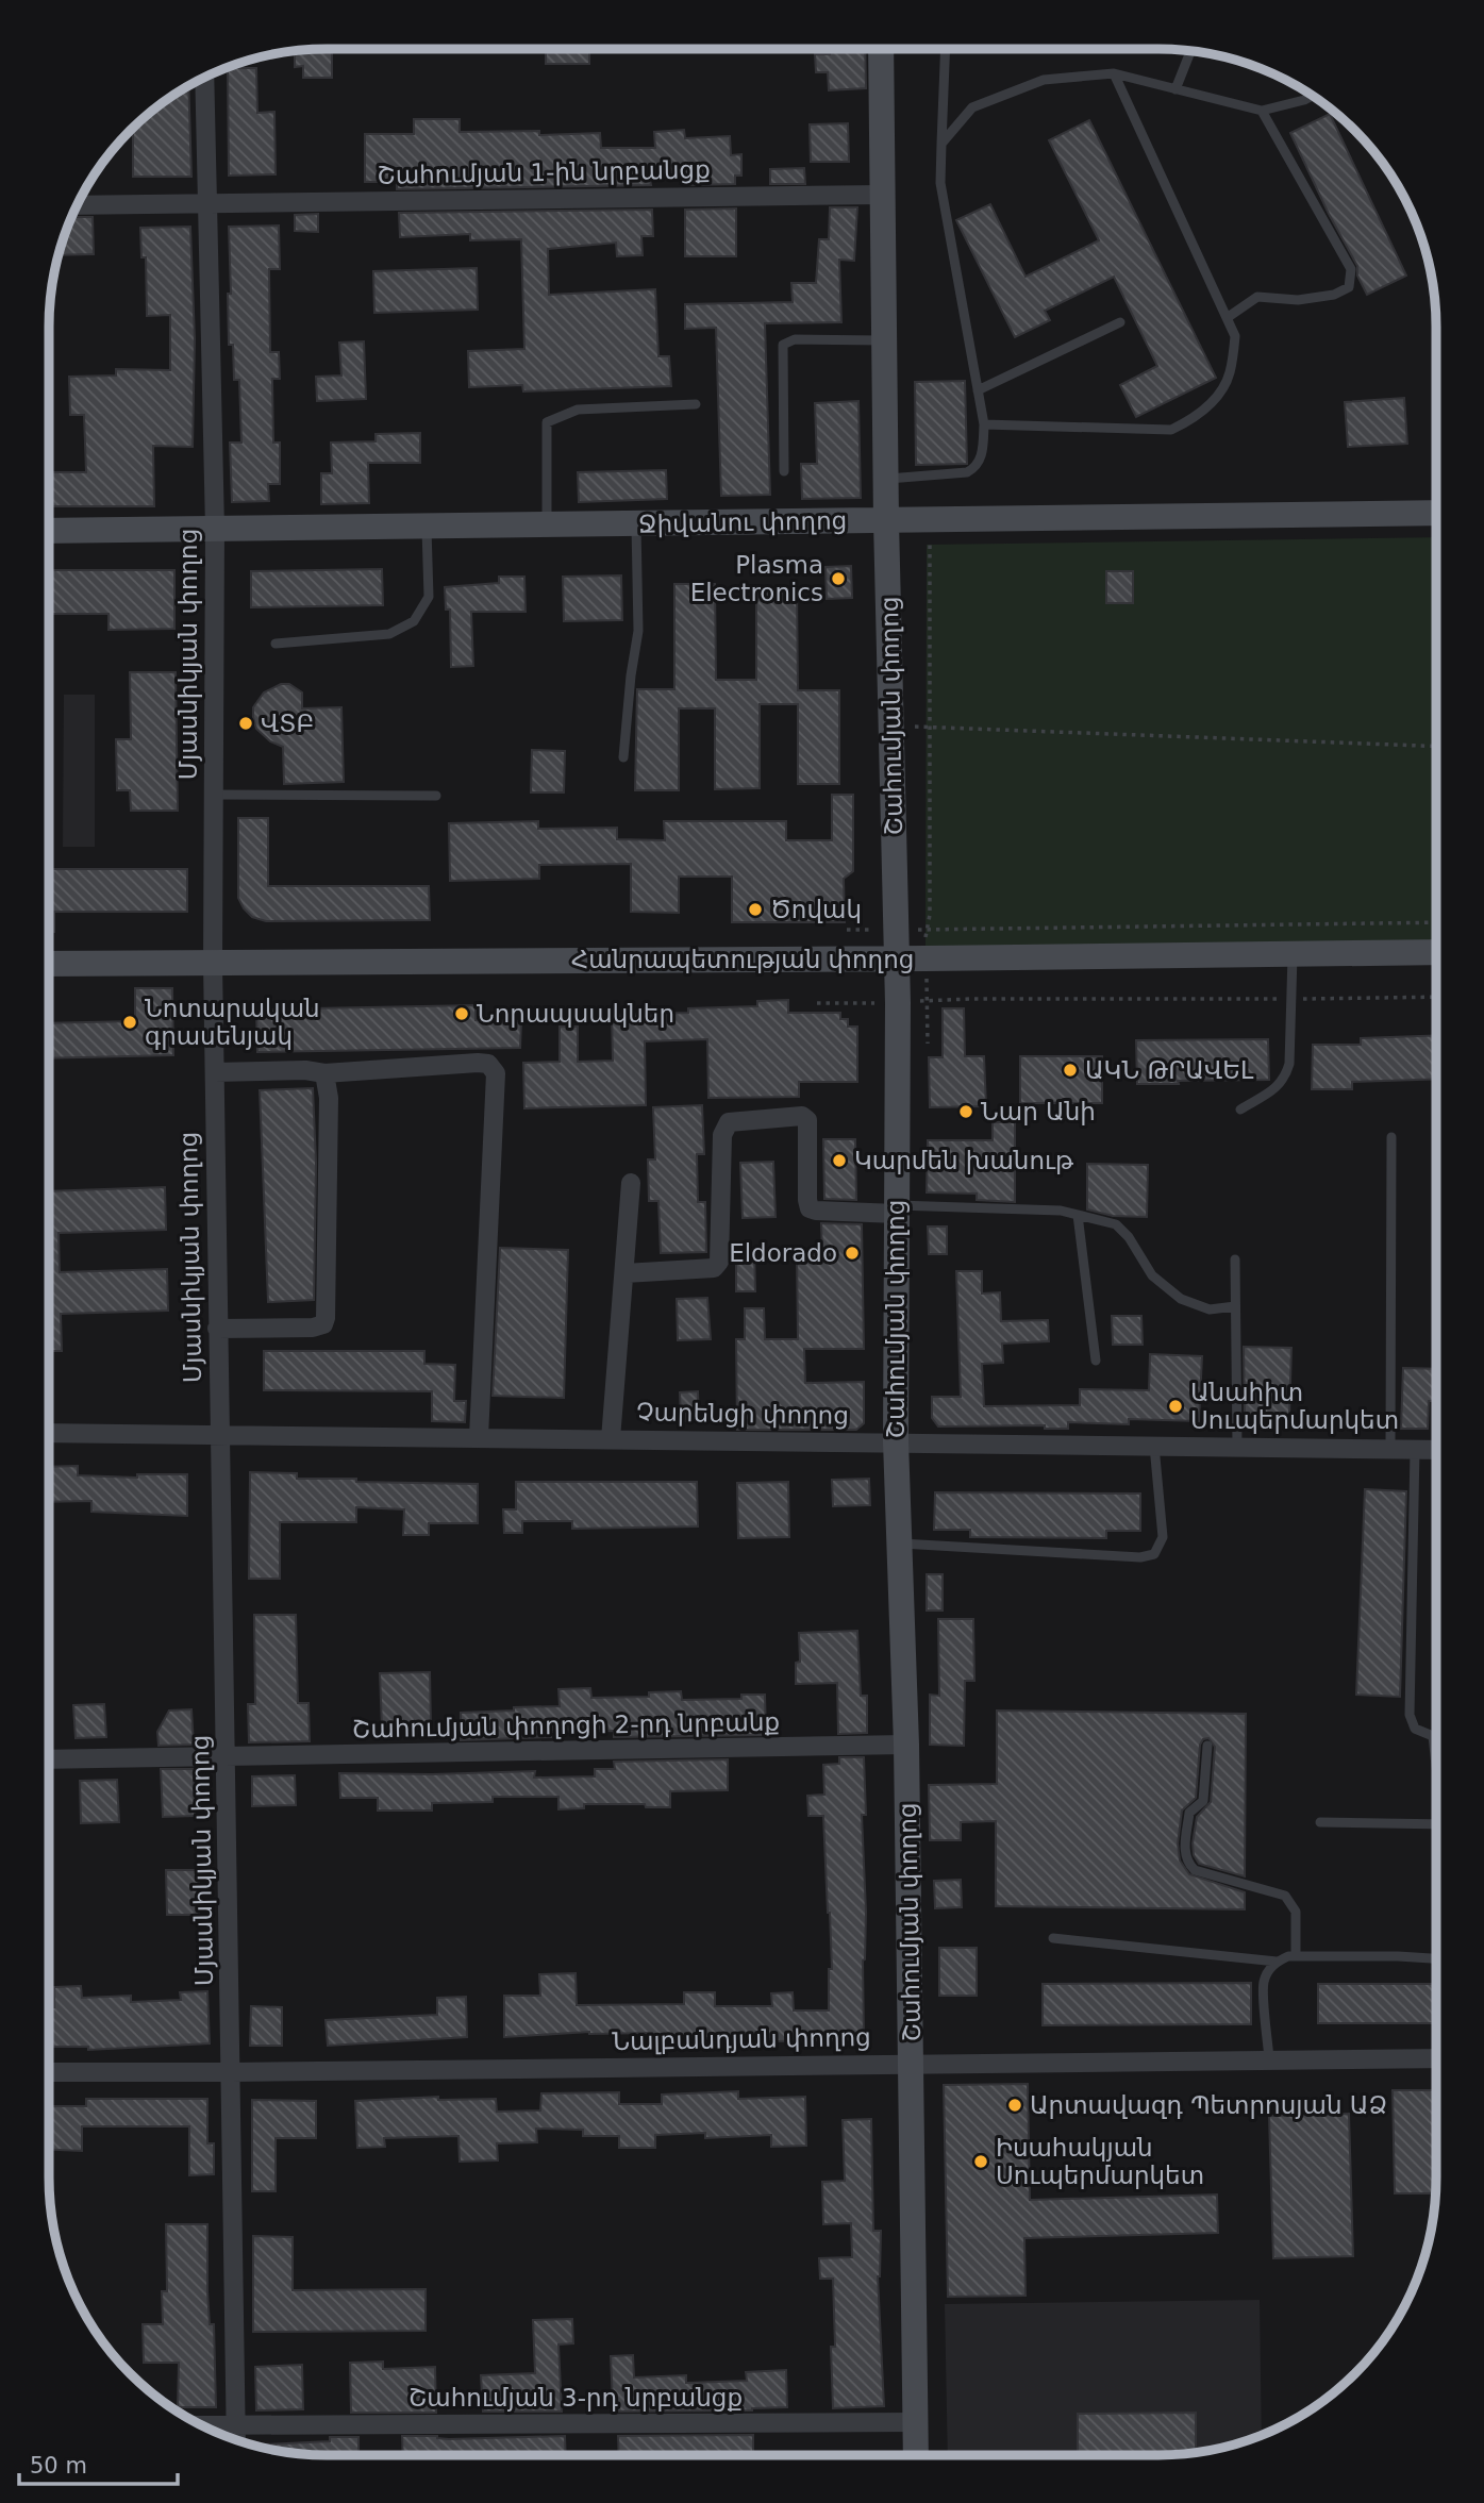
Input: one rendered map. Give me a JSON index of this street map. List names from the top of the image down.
{
  "streets": {
    "street": [
      "Շահումյան 1-ին նրբանցք",
      "Ջիվանու փողոց",
      "Մյասնիկյան փողոց",
      "Շահումյան փողոց",
      "Հանրապետության փողոց",
      "Չարենցի փողոց",
      "Շահումյան փողոցի 2-րդ նրբանք",
      "Նալբանդյան փողոց",
      "Շահումյան 3-րդ նրբանցք"
    ]
  },
  "crossings": [
    ["Շահումյան 1-ին նրբանցք", "Մյասնիկյան փողոց"],
    ["Շահումյան 1-ին նրբանցք", "Շահումյան փողոց"],
    ["Ջիվանու փողոց", "Մյասնիկյան փողոց"],
    ["Ջիվանու փողոց", "Շահումյան փողոց"],
    ["Մյասնիկյան փողոց", "Հանրապետության փողոց"],
    ["Մյասնիկյան փողոց", "Չարենցի փողոց"],
    ["Մյասնիկյան փողոց", "Շահումյան փողոցի 2-րդ նրբանք"],
    ["Մյասնիկյան փողոց", "Նալբանդյան փողոց"],
    ["Մյասնիկյան փողոց", "Շահումյան 3-րդ նրբանցք"],
    ["Շահումյան փողոց", "Հանրապետության փողոց"],
    ["Շահումյան փողոց", "Չարենցի փողոց"],
    ["Շահումյան փողոց", "Շահումյան փողոցի 2-րդ նրբանք"],
    ["Շահումյան փողոց", "Նալբանդյան փողոց"],
    ["Շահումյան փողոց", "Շահումյան 3-րդ նրբանցք"]
  ],
  "places": [
    "Plasma Electronics",
    "ՎՏԲ",
    "Ծովակ",
    "Նորապսակներ",
    "Նոտարական գրասենյակ",
    "ԱԿՆ ԹՐԱՎԵԼ",
    "Նար Անի",
    "Կարմեն խանութ",
    "Eldorado",
    "Անահիտ Սուպերմարկետ",
    "Արտավազդ Պետրոսյան ԱՁ",
    "Իսահակյան Սուպերմարկետ"
  ],
  "scale_bar": "50 m"
}
